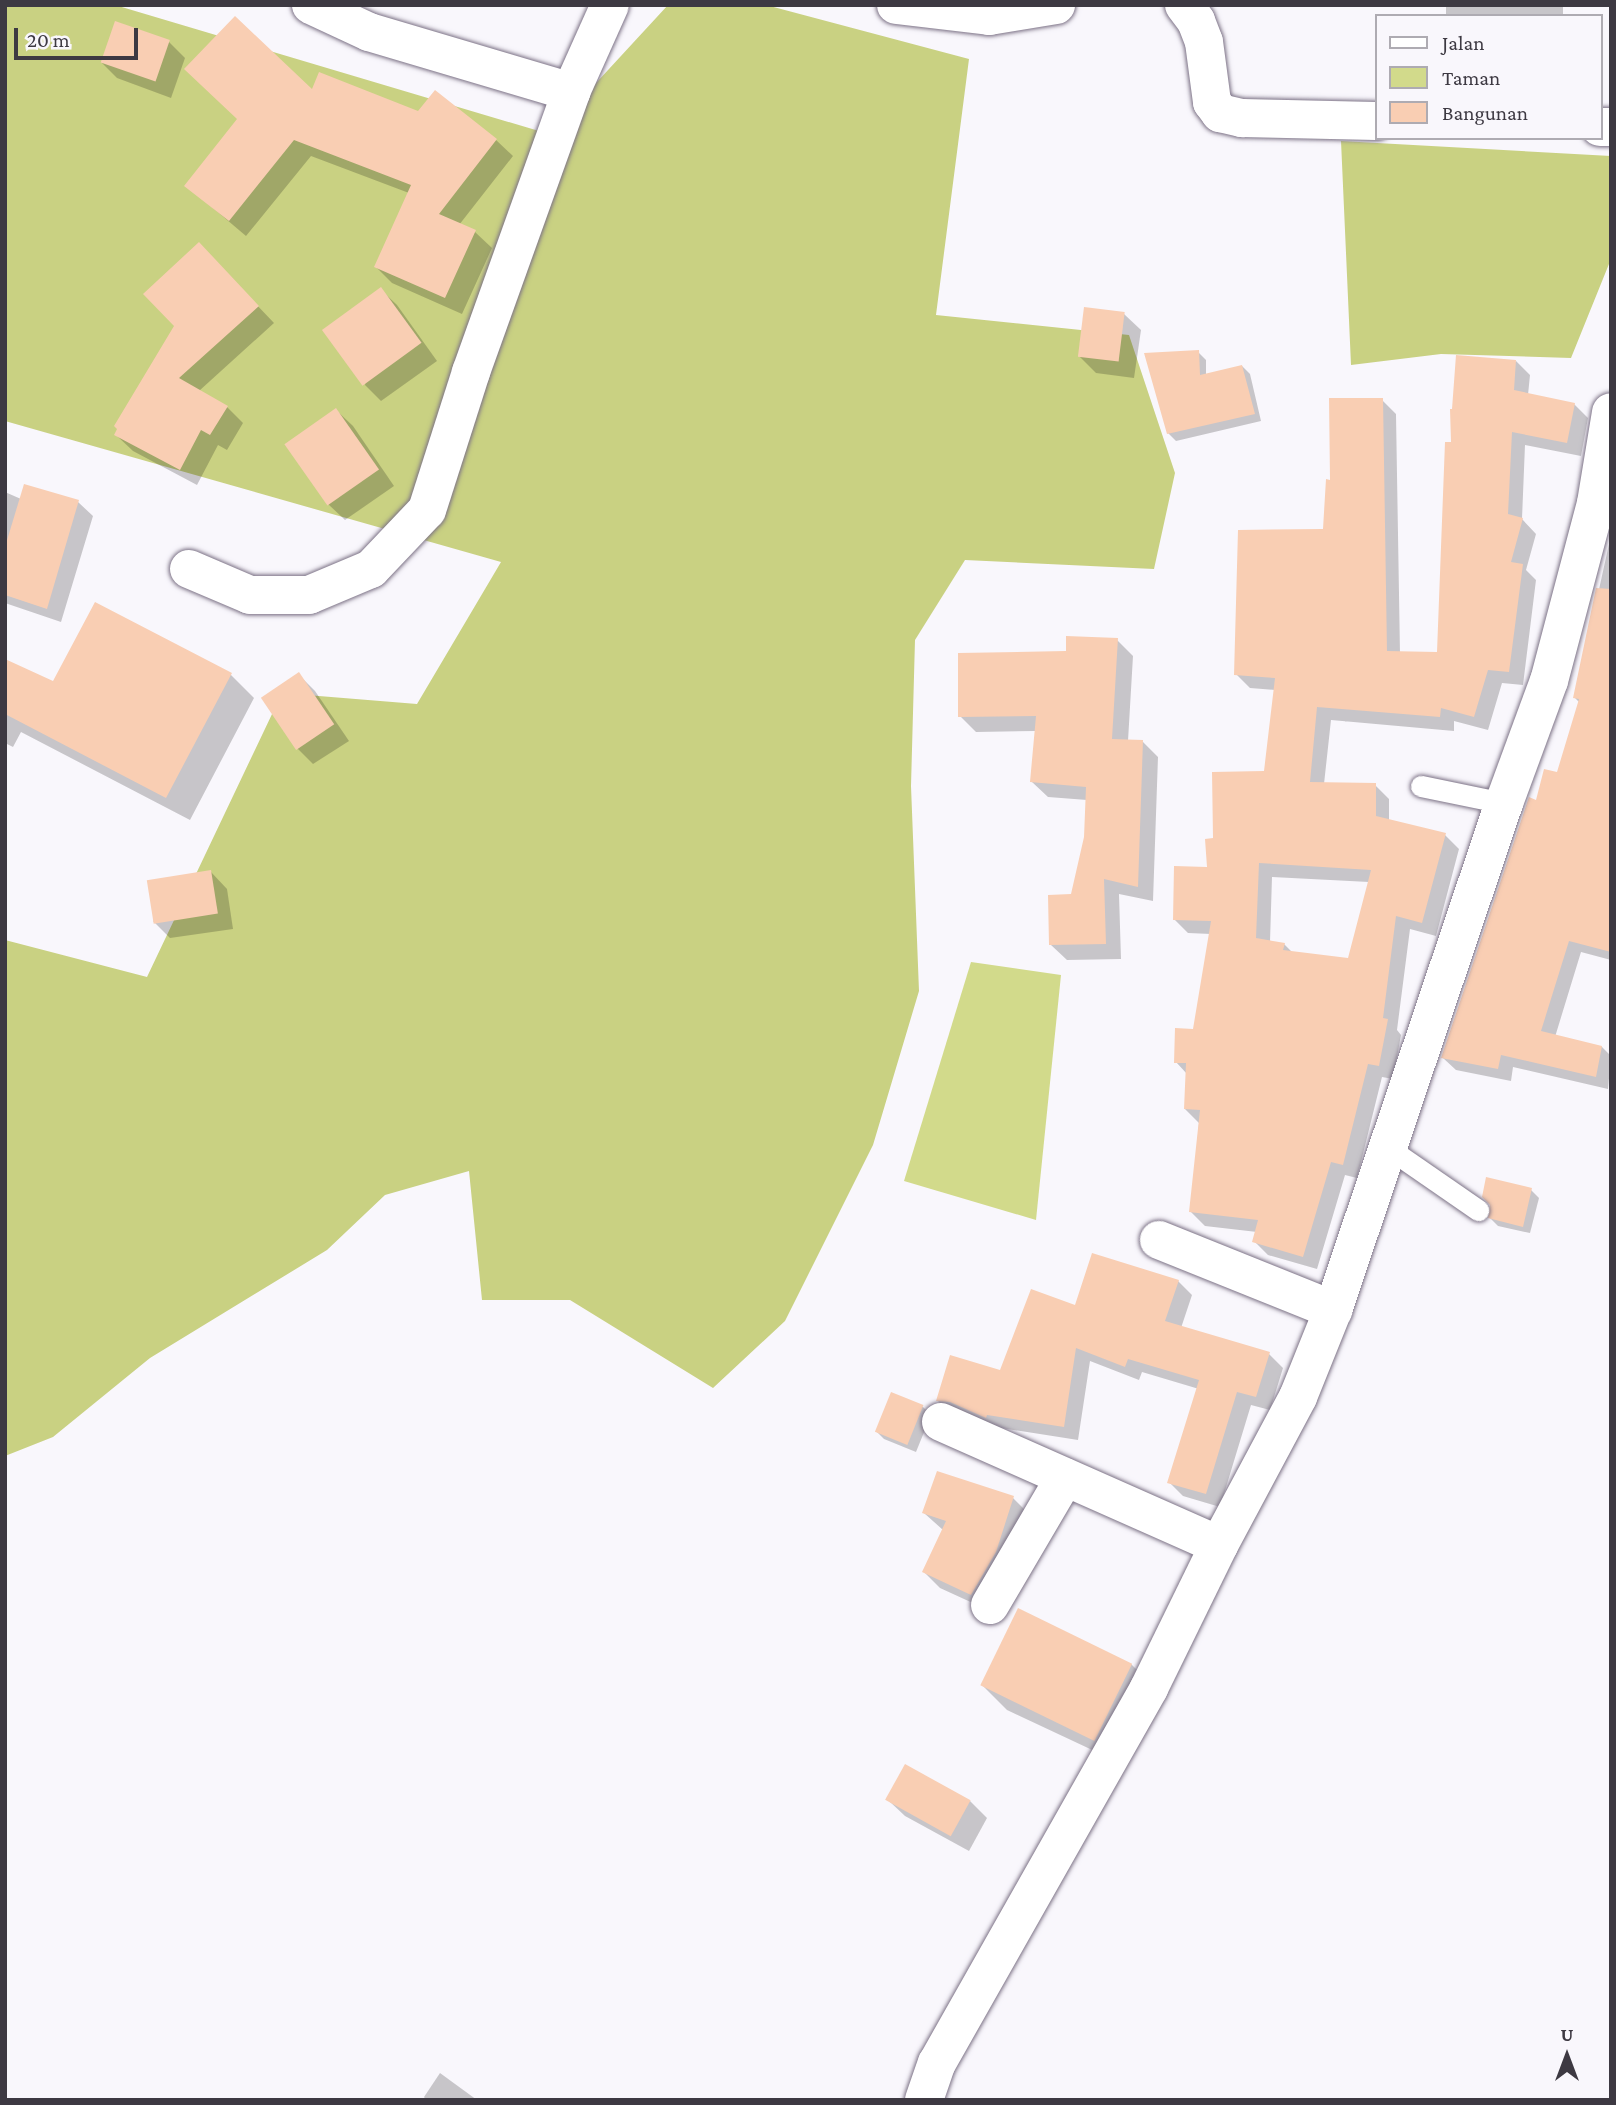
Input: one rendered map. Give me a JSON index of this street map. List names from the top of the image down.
{
  "legend": ["Jalan", "Taman", "Bangunan"],
  "scale_bar": "20 m",
  "north": "top"
}
